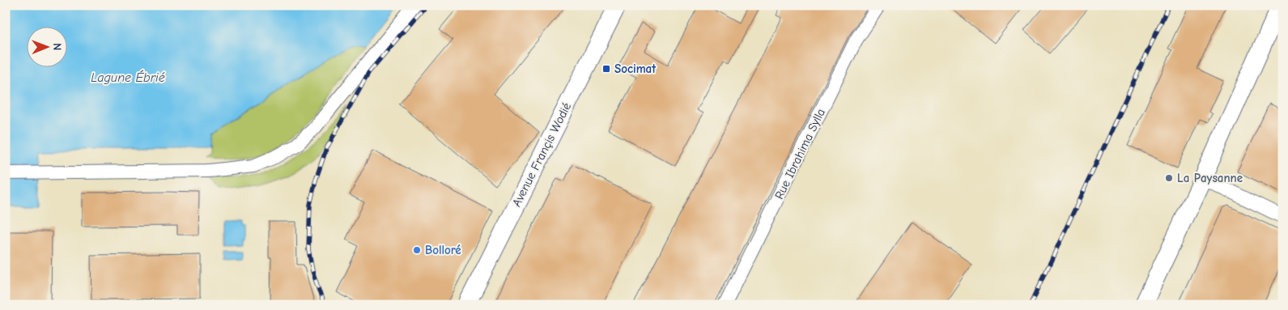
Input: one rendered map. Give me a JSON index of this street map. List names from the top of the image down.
{
  "streets": {
    "main road": ["Avenue Françis Wodié"],
    "street": ["Rue Ibrahima Sylla"]
  },
  "water": ["Lagune Ébrié"],
  "places": {
    "transit": ["Socimat"],
    "other": ["La Paysanne", "Bolloré"]
  },
  "north": "right"
}
